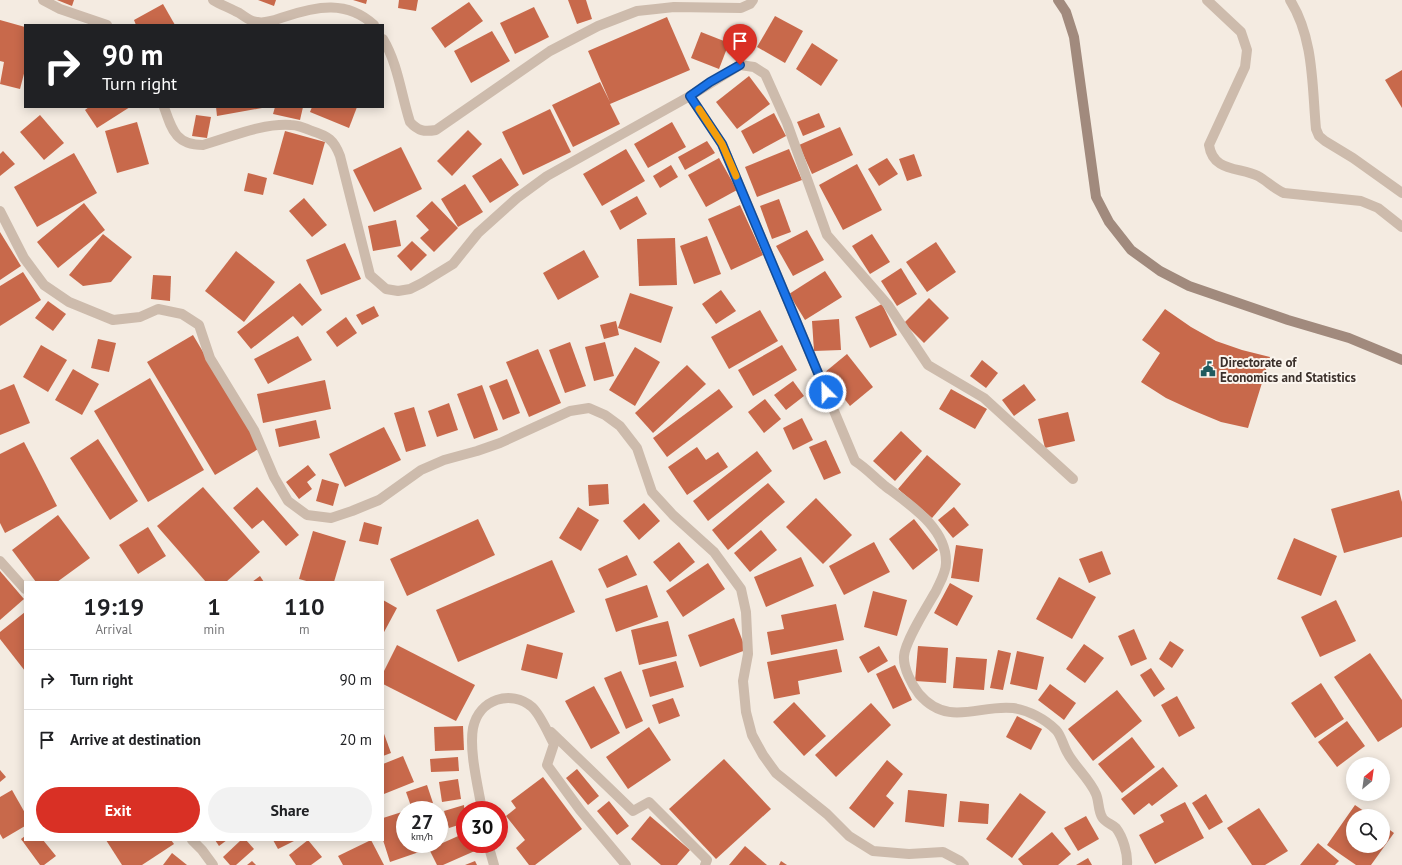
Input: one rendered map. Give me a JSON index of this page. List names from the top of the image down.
{
  "places": {
    "public building": ["Directorate of Economics and Statistics"]
  },
  "north": "top right",
  "page": {
    "turn": ["90 m", "Turn right"],
    "eta": [
      "19:19",
      "Arrival",
      "1",
      "min",
      "110",
      "m"
    ],
    "list": [
      {
        "name": "Turn right",
        "value": "90 m"
      },
      {
        "name": "Arrive at destination",
        "value": "20 m"
      }
    ],
    "buttons": ["Exit", "Share"],
    "speed": "27 km/h",
    "limit": "30"
  }
}
